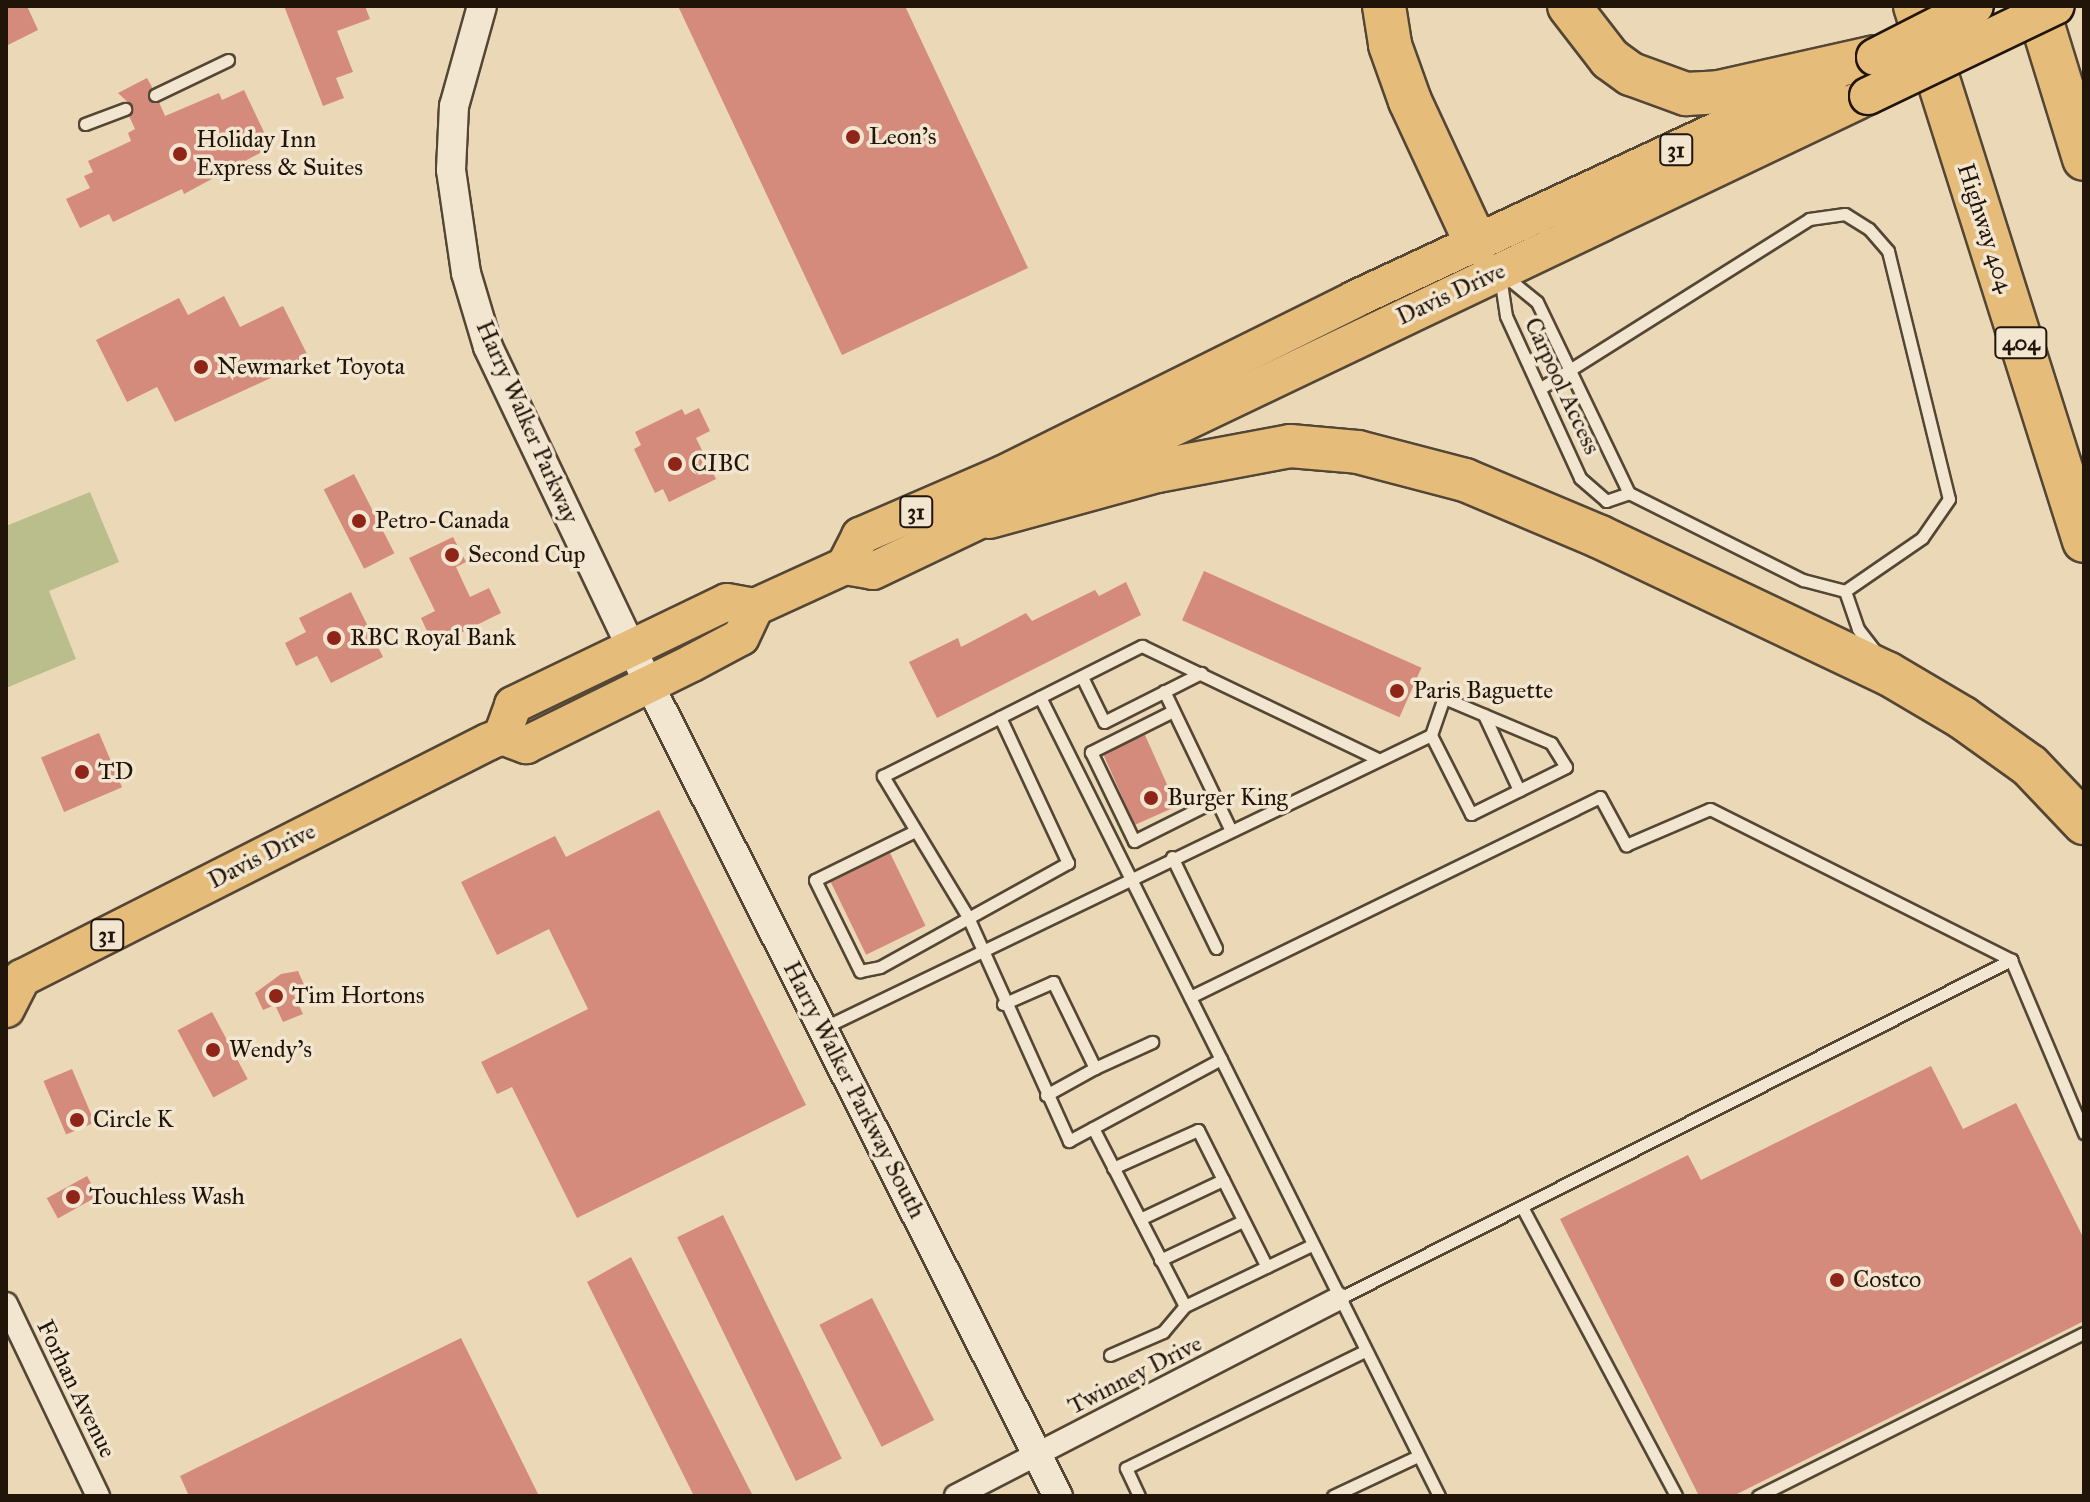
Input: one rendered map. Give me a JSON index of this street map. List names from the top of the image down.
{
  "streets": {
    "highway": ["Highway 404", "404"],
    "main road": ["31", "Davis Drive"],
    "street": [
      "Harry Walker Parkway",
      "Harry Walker Parkway South",
      "Twinney Drive",
      "Forhan Avenue"
    ],
    "lane": ["Carpool Access"]
  },
  "crossings": [
    ["Davis Drive", "Carpool Access"],
    ["Davis Drive", "Harry Walker Parkway"],
    ["Harry Walker Parkway", "Harry Walker Parkway South"],
    ["Harry Walker Parkway South", "Twinney Drive"]
  ],
  "places": [
    "Leon's",
    "Holiday Inn Express & Suites",
    "Newmarket Toyota",
    "CIBC",
    "Petro-Canada",
    "Second Cup",
    "RBC Royal Bank",
    "Paris Baguette",
    "TD",
    "Burger King",
    "Tim Hortons",
    "Wendy's",
    "Circle K",
    "Touchless Wash",
    "Costco"
  ]
}
